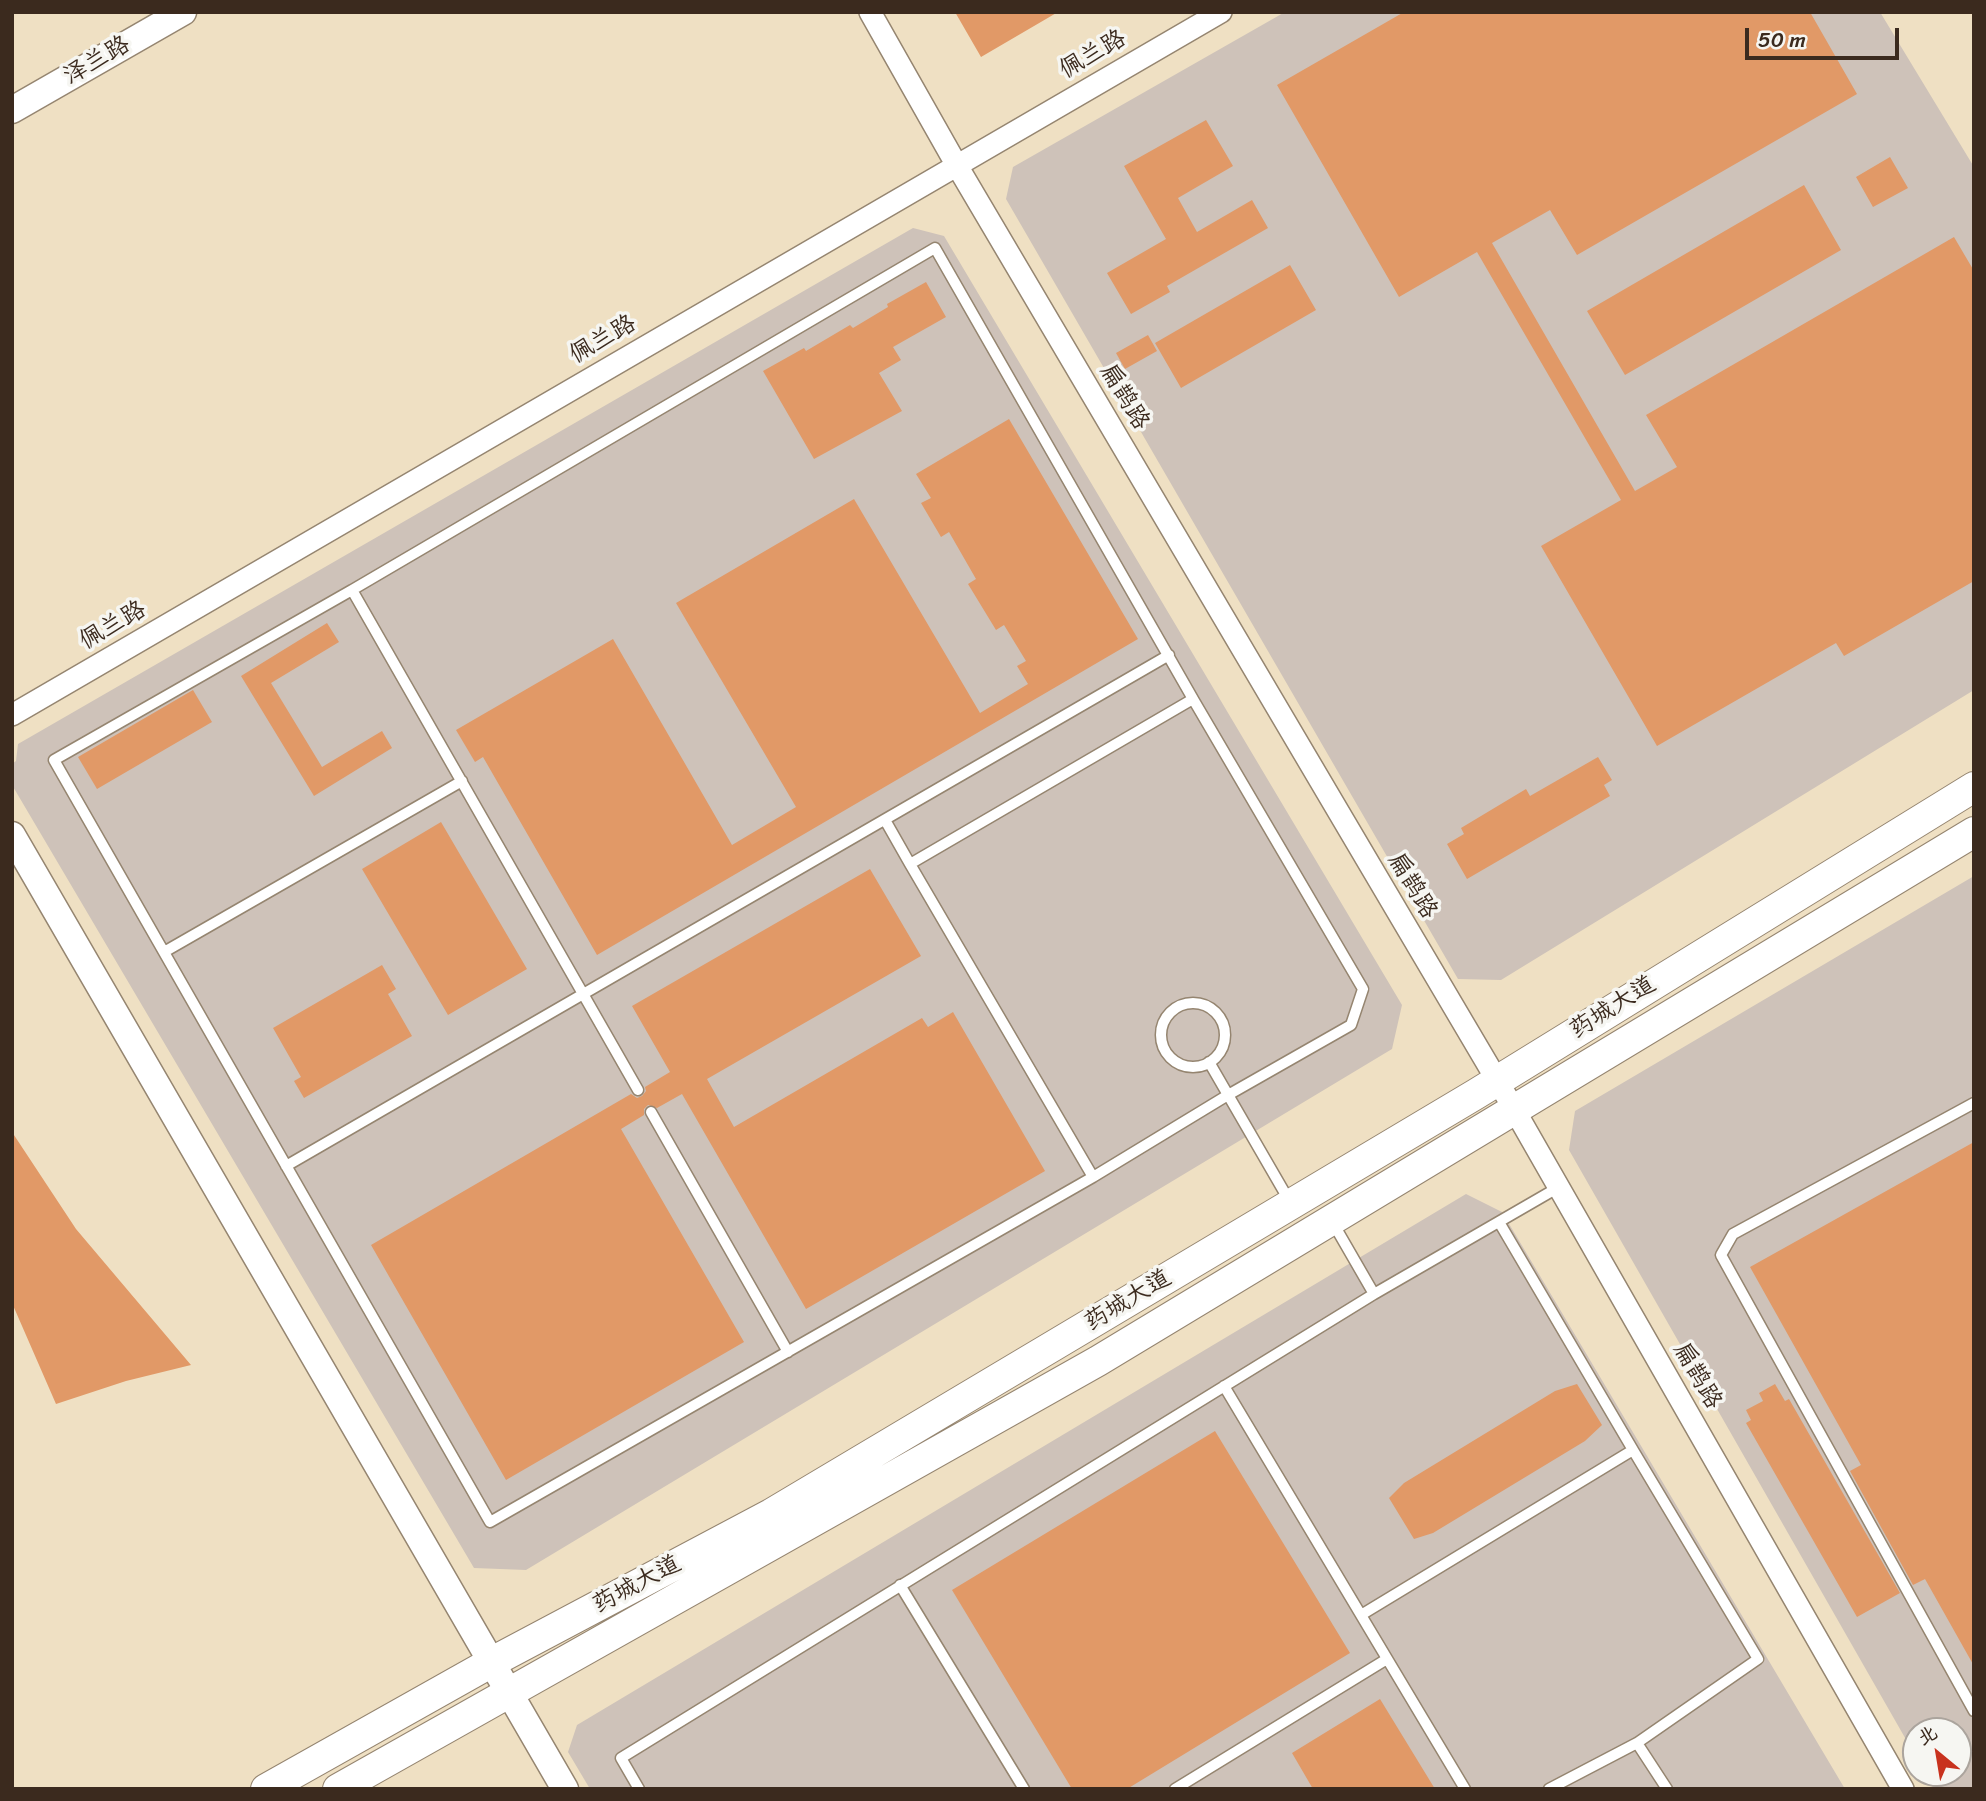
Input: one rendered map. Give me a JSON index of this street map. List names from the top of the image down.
{
  "streets": {
    "main road": ["药城大道"],
    "street": ["佩兰路", "泽兰路", "扁鹊路"]
  },
  "crossings": [
    ["佩兰路", "扁鹊路"],
    ["扁鹊路", "药城大道"]
  ],
  "scale_bar": "50 m",
  "north": "top left"
}
